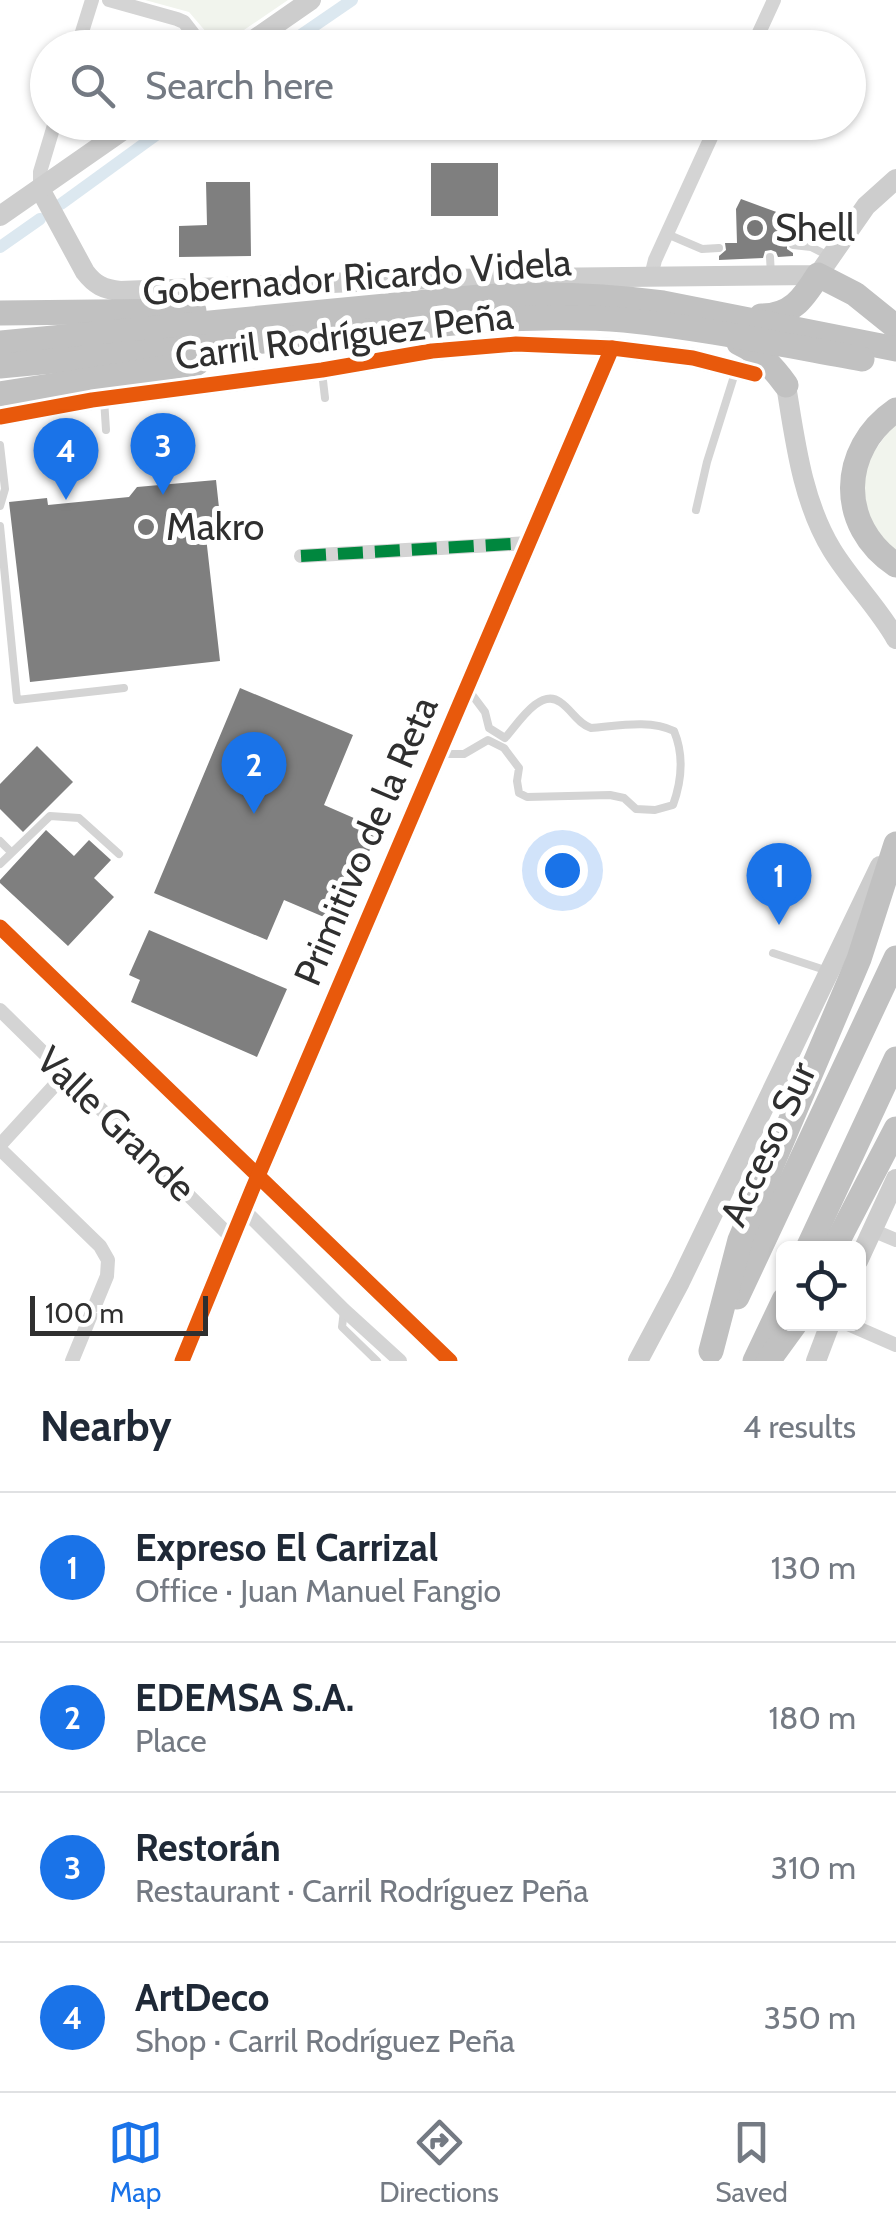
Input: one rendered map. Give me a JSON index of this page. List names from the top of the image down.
{
  "streets": {
    "highway": ["Gobernador Ricardo Videla", "Acceso Sur"],
    "street": ["Carril Rodríguez Peña", "Primitivo de la Reta", "Valle Grande"]
  },
  "crossings": [
    ["Carril Rodríguez Peña", "Primitivo de la Reta"],
    ["Primitivo de la Reta", "Valle Grande"]
  ],
  "places": ["Shell", "Makro"],
  "scale_bar": "100 m",
  "page": {
    "search": "Search here",
    "pins": [
      "3",
      "4",
      "2",
      "1"
    ],
    "scale": "100 m",
    "heading": ["Nearby", "4 results"],
    "list": [
      {
        "mark": "1",
        "name": "Expreso El Carrizal",
        "note": "Office · Juan Manuel Fangio",
        "value": "130 m"
      },
      {
        "mark": "2",
        "name": "EDEMSA S.A.",
        "note": "Place",
        "value": "180 m"
      },
      {
        "mark": "3",
        "name": "Restorán",
        "note": "Restaurant · Carril Rodríguez Peña",
        "value": "310 m"
      },
      {
        "mark": "4",
        "name": "ArtDeco",
        "note": "Shop · Carril Rodríguez Peña",
        "value": "350 m"
      }
    ],
    "nav": ["Map", "Directions", "Saved"]
  }
}
